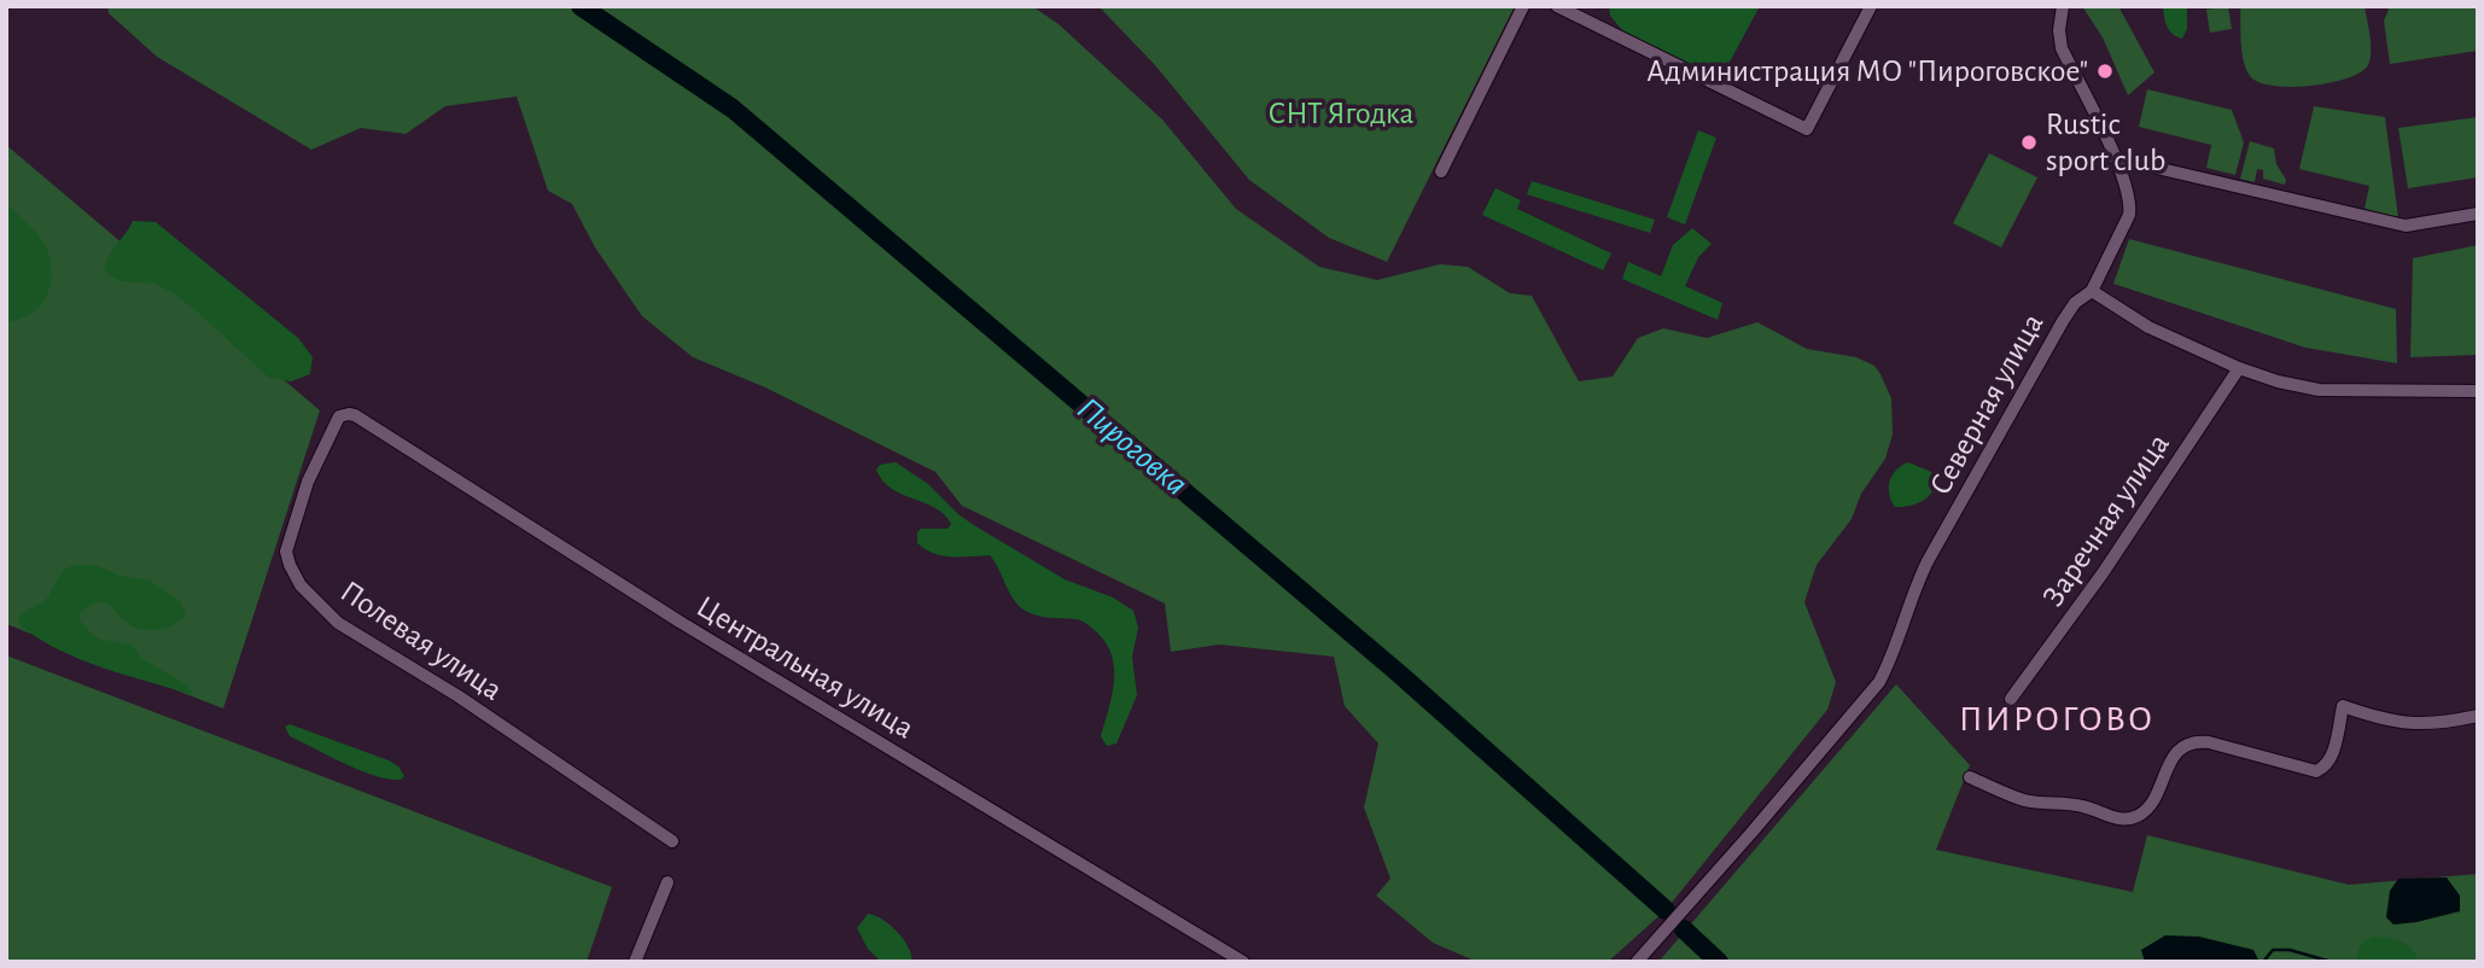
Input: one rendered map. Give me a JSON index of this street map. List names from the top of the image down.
{
  "streets": {
    "street": [
      "Северная улица",
      "Заречная улица",
      "Полевая улица",
      "Центральная улица"
    ]
  },
  "crossings": [
    ["Полевая улица", "Центральная улица"]
  ],
  "districts": ["ПИРОГОВО"],
  "water": ["Пироговка"],
  "parks": ["СНТ Ягодка"],
  "places": ["Администрация МО \"Пироговское\"", "Rustic sport club"]
}
